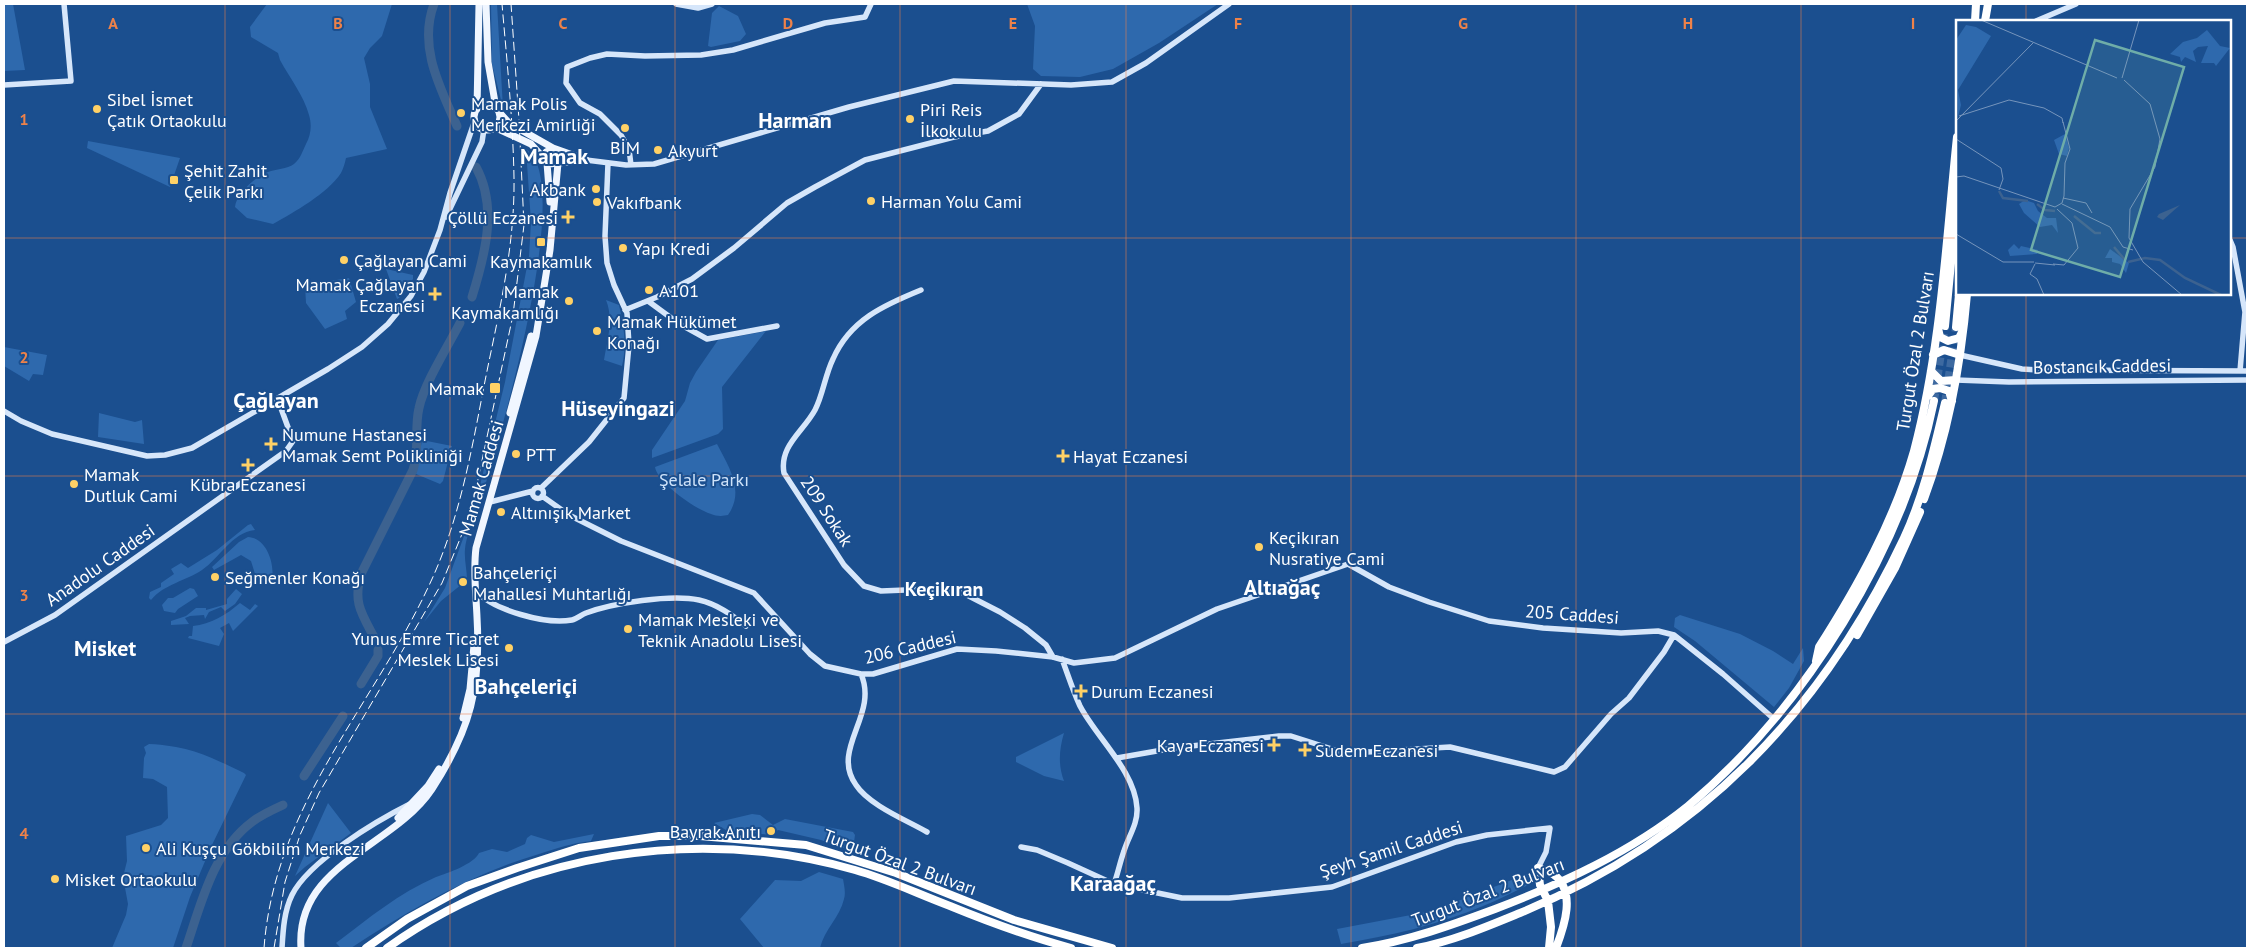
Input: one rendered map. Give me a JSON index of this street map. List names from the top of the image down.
{
  "streets": {
    "highway": ["Turgut Özal 2 Bulvarı"],
    "main road": ["Mamak Caddesi"],
    "street": [
      "Bostancık Caddesi",
      "209 Sokak",
      "Anadolu Caddesi",
      "205 Caddesi",
      "206 Caddesi",
      "Şeyh Şamil Caddesi"
    ]
  },
  "crossings": [
    ["Turgut Özal 2 Bulvarı", "Bostancık Caddesi"],
    ["209 Sokak", "206 Caddesi"],
    ["205 Caddesi", "206 Caddesi"]
  ],
  "districts": [
    "Harman",
    "Mamak",
    "Çağlayan",
    "Hüseyingazi",
    "Altıağaç",
    "Keçikıran",
    "Misket",
    "Bahçeleriçi",
    "Karaağaç"
  ],
  "parks": ["Şelale Parkı"],
  "places": {
    "other": [
      "Sibel İsmet Çatık Ortaokulu",
      "Mamak Polis Merkezi Amirliği",
      "Piri Reis İlkokulu",
      "BİM",
      "Akyurt",
      "Akbank",
      "Harman Yolu Cami",
      "Vakıfbank",
      "Yapı Kredi",
      "Çağlayan Cami",
      "A101",
      "Mamak Kaymakamlığı",
      "Mamak Hükümet Konağı",
      "PTT",
      "Mamak Dutluk Cami",
      "Altınışık Market",
      "Keçikıran Nusratiye Cami",
      "Seğmenler Konağı",
      "Bahçeleriçi Mahallesi Muhtarlığı",
      "Mamak Mesleki ve Teknik Anadolu Lisesi",
      "Yunus Emre Ticaret Meslek Lisesi",
      "Bayrak Anıtı",
      "Ali Kuşçu Gökbilim Merkezi",
      "Misket Ortaokulu"
    ],
    "transit": ["Şehit Zahit Çelik Parkı", "Kaymakamlık", "Mamak"],
    "health": [
      "Çöllü Eczanesi",
      "Mamak Çağlayan Eczanesi",
      "Numune Hastanesi Mamak Semt Polikliniği",
      "Hayat Eczanesi",
      "Kübra Eczanesi",
      "Durum Eczanesi",
      "Kaya Eczanesi",
      "Sudem Eczanesi"
    ]
  },
  "grid": {
    "columns": [
      "A",
      "B",
      "C",
      "D",
      "E",
      "F",
      "G",
      "H",
      "I"
    ],
    "rows": [
      "1",
      "2",
      "3",
      "4"
    ]
  }
}
